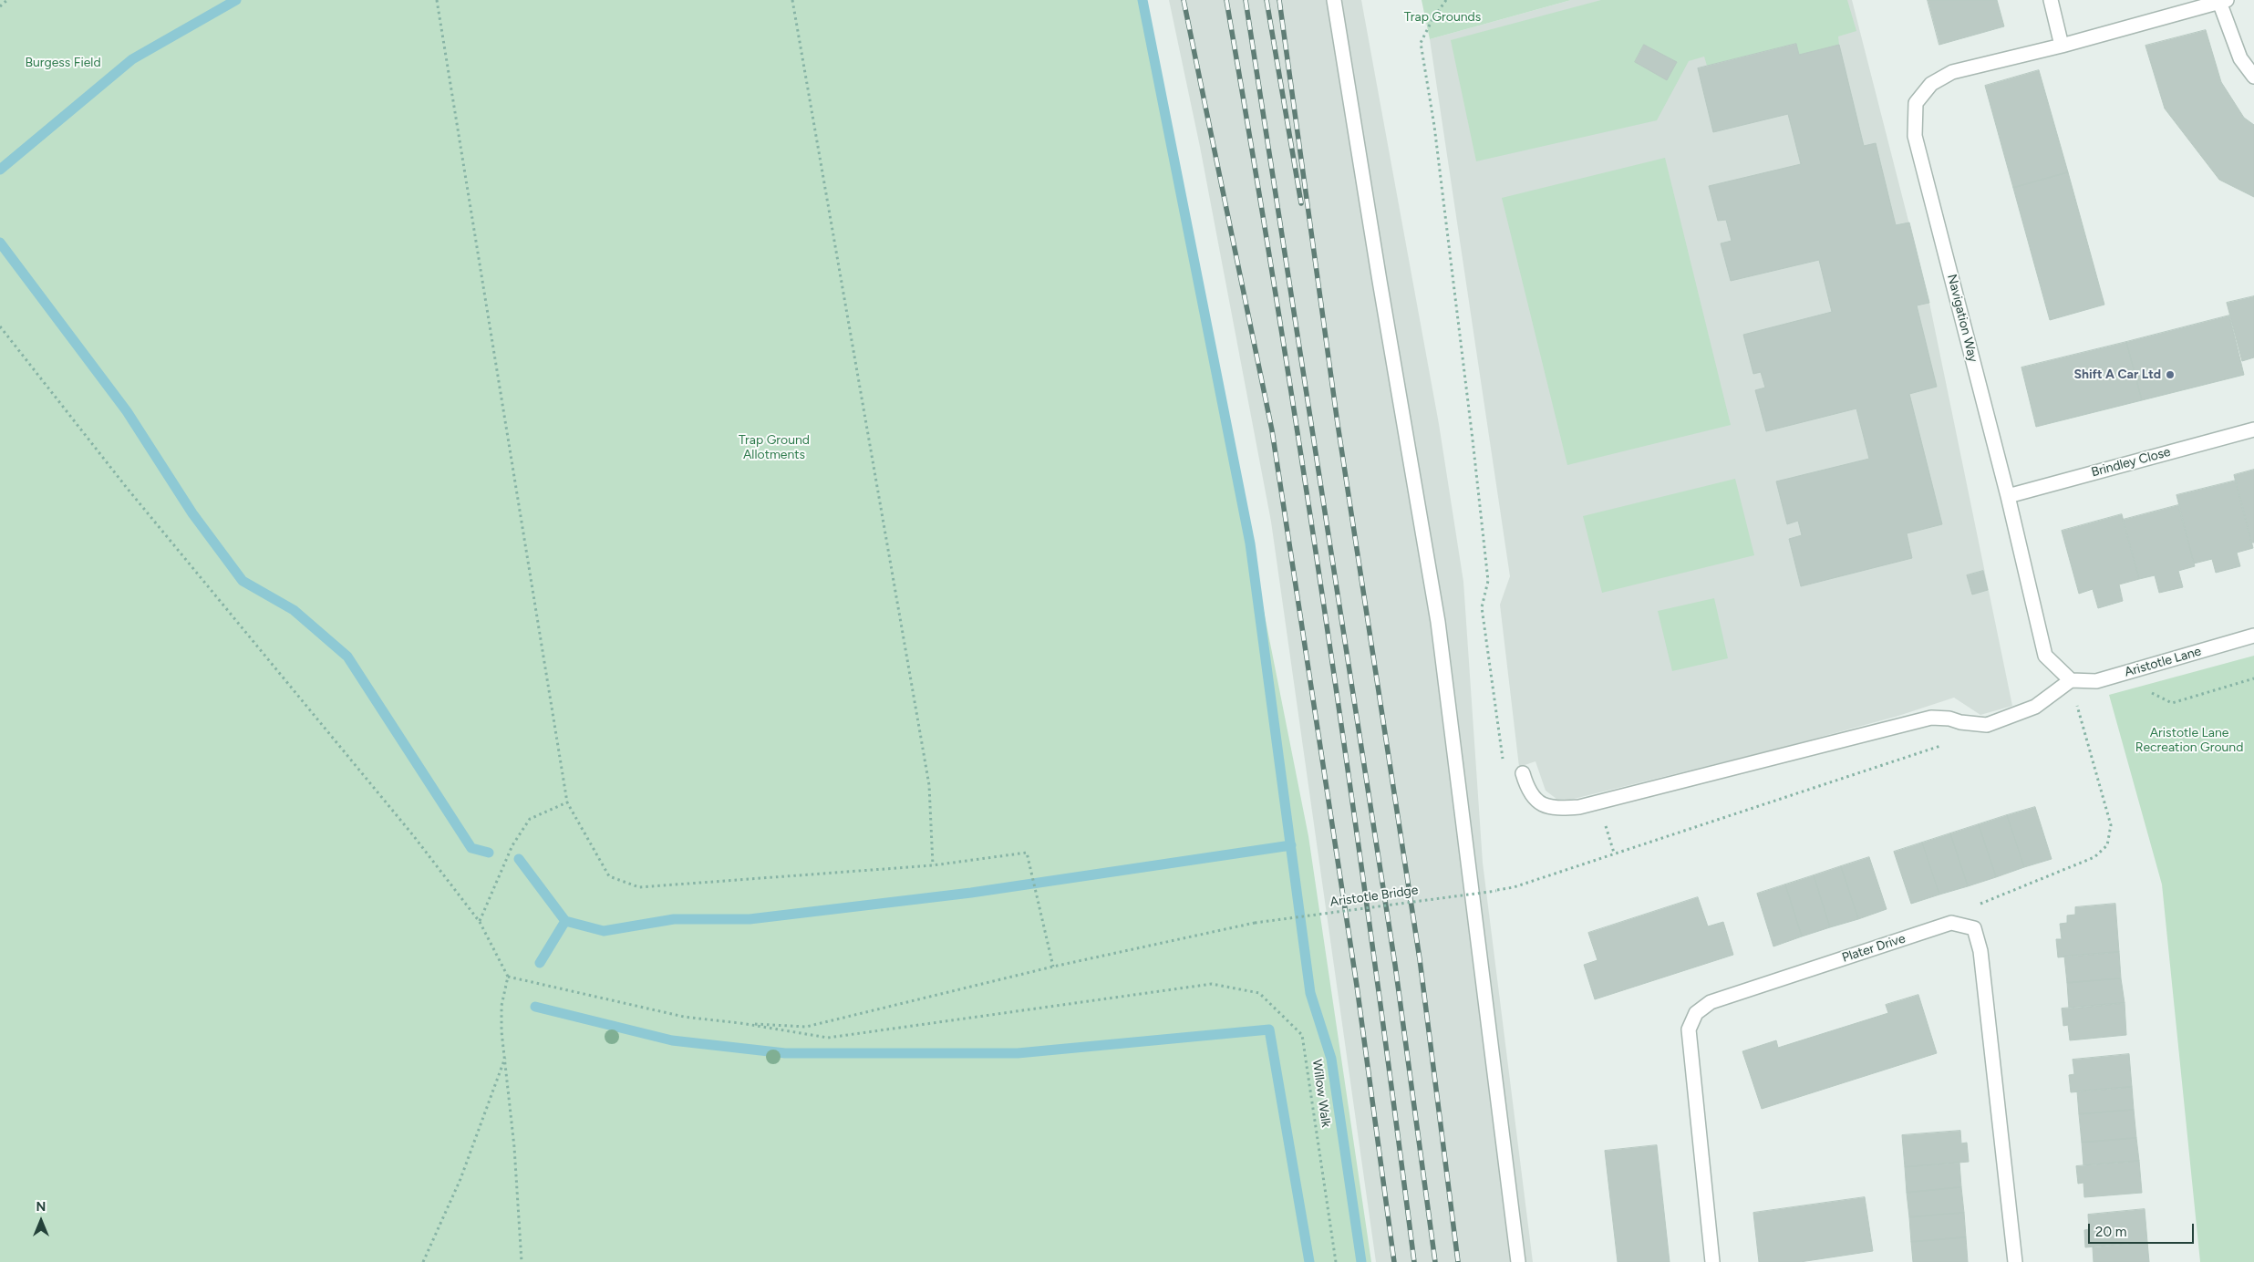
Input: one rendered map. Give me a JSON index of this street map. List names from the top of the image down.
{
  "streets": {
    "street": [
      "Navigation Way",
      "Brindley Close",
      "Aristotle Lane",
      "Plater Drive"
    ],
    "path": ["Aristotle Bridge", "Willow Walk"]
  },
  "crossings": [
    ["Navigation Way", "Brindley Close"],
    ["Navigation Way", "Aristotle Lane"],
    ["Aristotle Bridge", "Willow Walk"]
  ],
  "parks": [
    "Trap Grounds",
    "Burgess Field",
    "Trap Ground Allotments",
    "Aristotle Lane Recreation Ground"
  ],
  "places": ["Shift A Car Ltd"],
  "scale_bar": "20 m",
  "north": "top"
}
